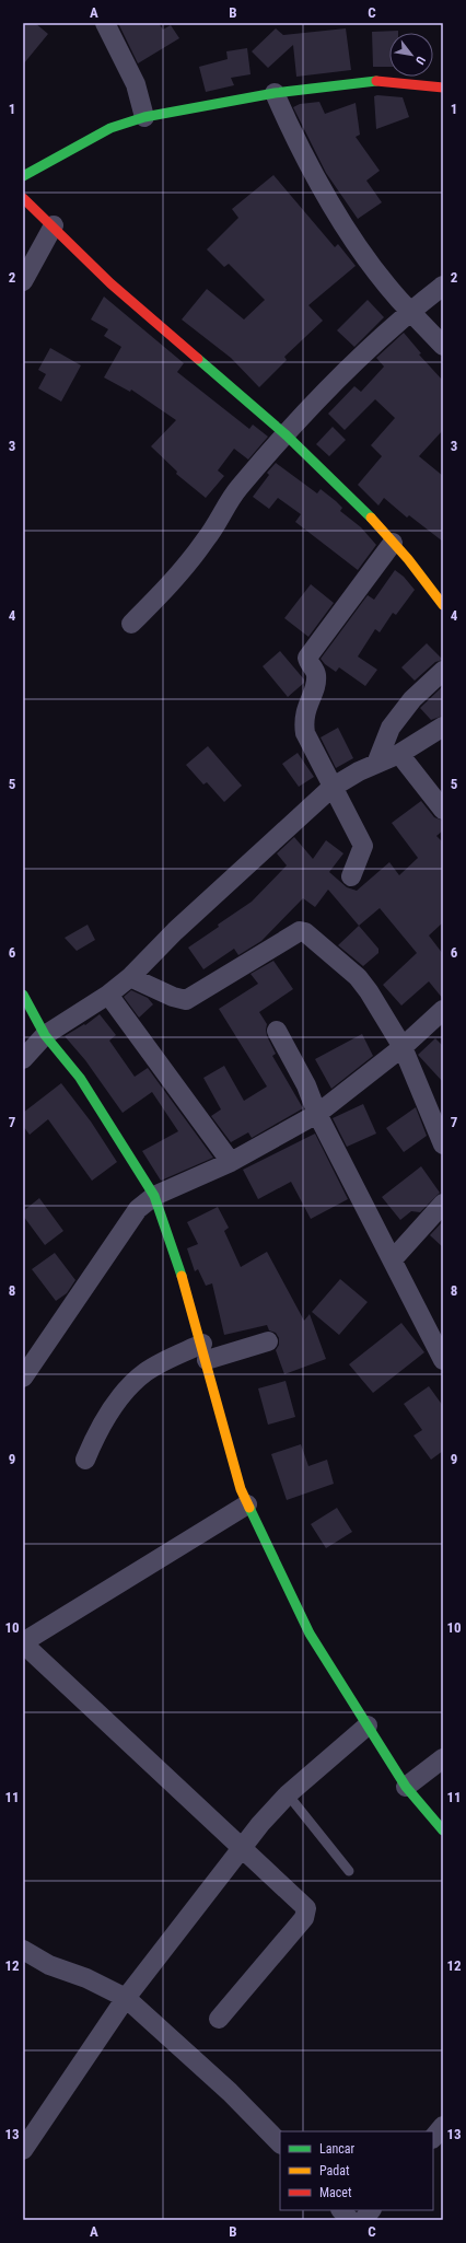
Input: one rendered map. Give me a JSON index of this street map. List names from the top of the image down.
{
  "legend": ["Lancar", "Padat", "Macet"],
  "north": "bottom right",
  "grid": {
    "columns": ["A", "B", "C"],
    "rows": [
      "1",
      "2",
      "3",
      "4",
      "5",
      "6",
      "7",
      "8",
      "9",
      "10",
      "11",
      "12",
      "13"
    ]
  }
}
